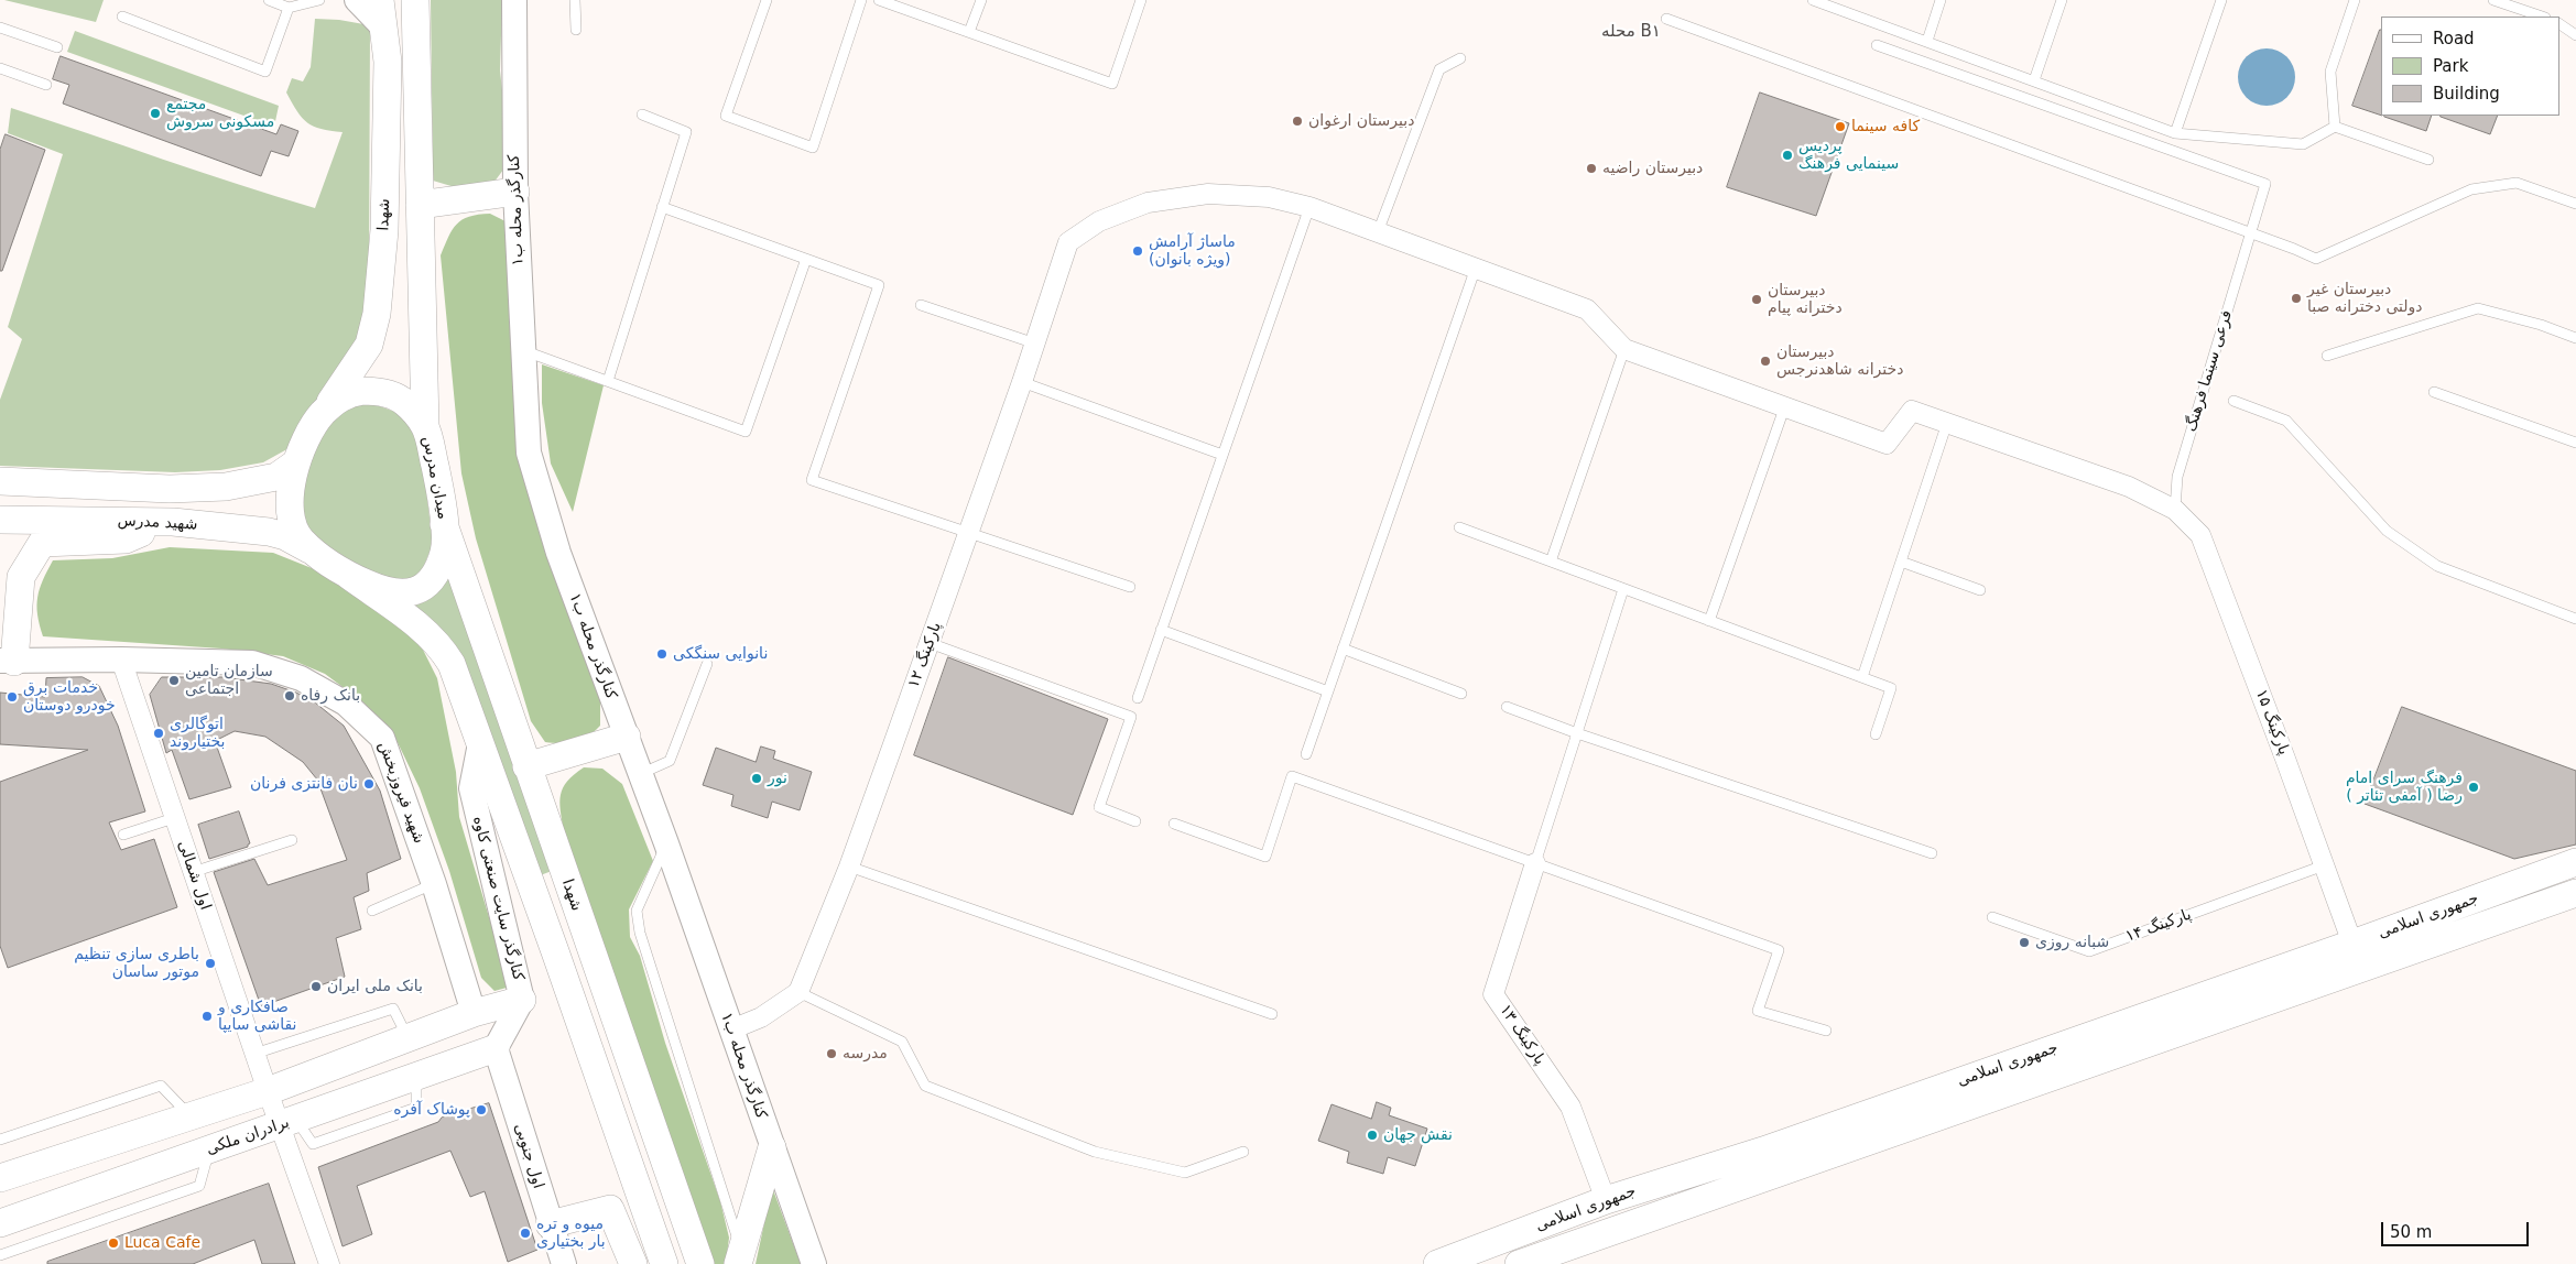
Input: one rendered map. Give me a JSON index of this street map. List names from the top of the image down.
{
  "streets": {
    "main road": [
      "شهدا",
      "میدان مدرس",
      "شهید مدرس",
      "جمهوری اسلامی",
      "برادران ملکی"
    ],
    "street": [
      "کنارگذر محله ب۱",
      "پارکینگ ۱۲",
      "پارکینگ ۱۵",
      "شهید فیروزبخش",
      "اول شمالی",
      "کنارگذر سایت صنعتی کاوه",
      "پارکینگ ۱۳",
      "اول جنوبی"
    ],
    "lane": ["فرعی سینما فرهنگ", "پارکینگ ۱۴"]
  },
  "crossings": [
    ["شهدا", "میدان مدرس"],
    ["شهدا", "شهید مدرس"],
    ["فرعی سینما فرهنگ", "پارکینگ ۱۵"],
    ["میدان مدرس", "شهید مدرس"],
    ["پارکینگ ۱۵", "جمهوری اسلامی"],
    ["پارکینگ ۱۵", "پارکینگ ۱۴"],
    ["شهید فیروزبخش", "اول شمالی"],
    ["اول شمالی", "برادران ملکی"],
    ["کنارگذر سایت صنعتی کاوه", "برادران ملکی"],
    ["کنارگذر سایت صنعتی کاوه", "اول جنوبی"],
    ["جمهوری اسلامی", "پارکینگ ۱۳"],
    ["برادران ملکی", "اول جنوبی"]
  ],
  "districts": ["محله B۱"],
  "places": [
    "مجتمع مسکونی سروش",
    "دبیرستان ارغوان",
    "کافه سینما",
    "پردیس سینمایی فرهنگ",
    "دبیرستان راضیه",
    "ماساژ آرامش (ویژه بانوان)",
    "دبیرستان غیر دولتی دخترانه صبا",
    "دبیرستان دخترانه پیام",
    "دبیرستان دخترانه شاهدنرجس",
    "نانوایی سنگکی",
    "سازمان تامین اجتماعی",
    "بانک رفاه",
    "خدمات برق خودرو دوستان",
    "اتوگالری بختیاروند",
    "نور",
    "نان فانتزی فرنان",
    "فرهنگ سرای امام رضا ( آمفی تئاتر )",
    "شبانه روزی",
    "باطری سازی تنظیم موتور ساسان",
    "بانک ملی ایران",
    "صافکاری و نقاشی سایپا",
    "مدرسه",
    "پوشاک آفره",
    "نقش جهان",
    "میوه و تره بار بختیاری",
    "Luca Cafe"
  ],
  "legend": ["Road", "Park", "Building"],
  "scale_bar": "50 m"
}
